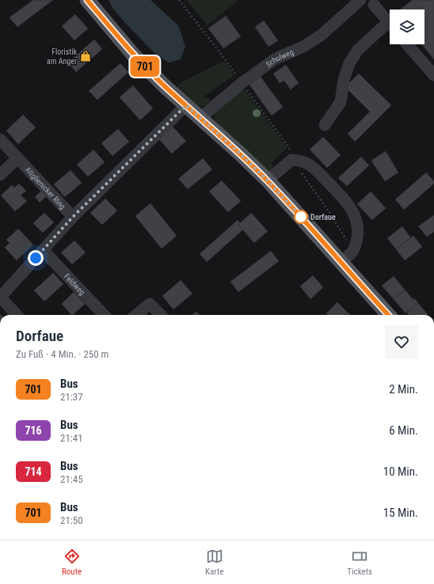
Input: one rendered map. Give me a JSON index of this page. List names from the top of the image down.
{
  "streets": {
    "street": ["Schulweg", "Altglienicker Ring", "Feldweg"]
  },
  "places": {
    "shop": ["Floristik am Anger"],
    "other": ["Dorfaue"]
  },
  "lines": ["bus line 701"],
  "page": {
    "on_map": "701",
    "heading": ["Dorfaue", "Zu Fuß · 4 Min. · 250 m"],
    "list": [
      {
        "mark": "701",
        "name": "Bus",
        "note": "21:37",
        "value": "2 Min."
      },
      {
        "mark": "716",
        "name": "Bus",
        "note": "21:41",
        "value": "6 Min."
      },
      {
        "mark": "714",
        "name": "Bus",
        "note": "21:45",
        "value": "10 Min."
      },
      {
        "mark": "701",
        "name": "Bus",
        "note": "21:50",
        "value": "15 Min."
      }
    ],
    "tabs": ["Route", "Karte", "Tickets"]
  }
}
